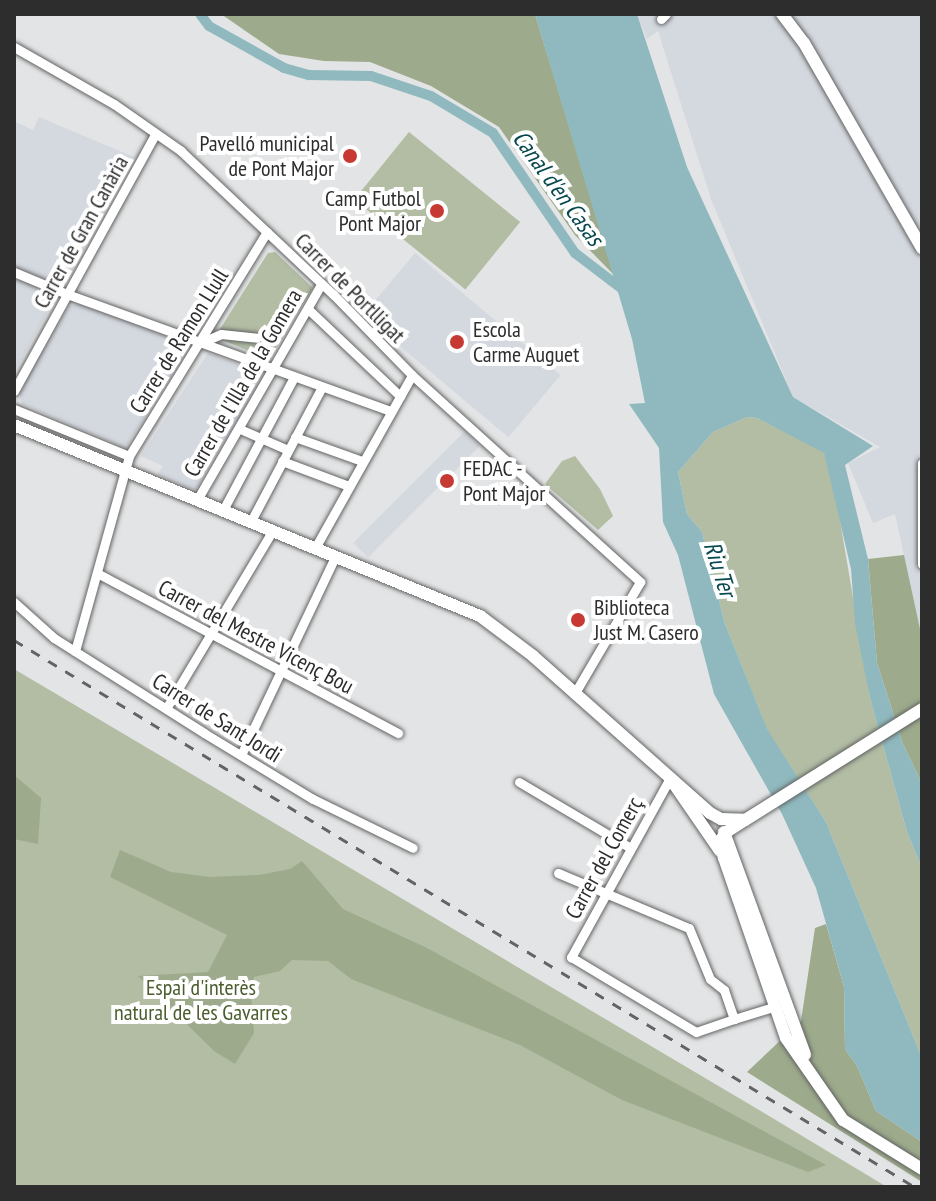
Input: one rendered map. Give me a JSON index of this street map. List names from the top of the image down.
{
  "streets": {
    "street": [
      "Carrer de Gran Canària",
      "Carrer de Portlligat",
      "Carrer de Ramon Llull",
      "Carrer de l'Illa de la Gomera",
      "Carrer del Mestre Vicenç Bou",
      "Carrer de Sant Jordi",
      "Carrer del Comerç"
    ]
  },
  "crossings": [
    ["Carrer de Gran Canària", "Carrer de Portlligat"],
    ["Carrer de Portlligat", "Carrer de Ramon Llull"],
    ["Carrer de Portlligat", "Carrer de l'Illa de la Gomera"],
    ["Carrer de Ramon Llull", "Carrer del Mestre Vicenç Bou"],
    ["Carrer de Ramon Llull", "Carrer de Sant Jordi"]
  ],
  "water": ["Canal d'en Casas", "Riu Ter"],
  "parks": ["Espai d'interès natural de les Gavarres"],
  "places": [
    "Pavelló municipal de Pont Major",
    "Camp Futbol Pont Major",
    "Escola Carme Auguet",
    "FEDAC - Pont Major",
    "Biblioteca Just M. Casero"
  ]
}
